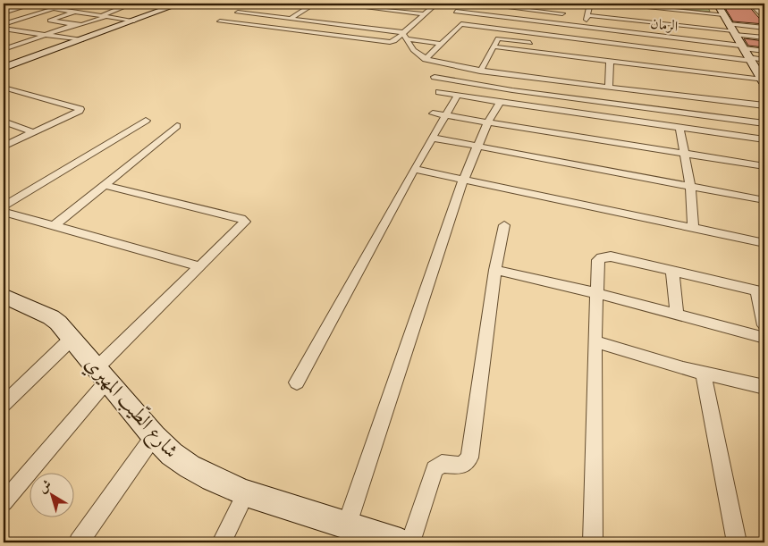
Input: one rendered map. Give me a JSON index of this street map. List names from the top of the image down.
{
  "streets": {
    "street": ["الرمان", "شارع الطّيب المهيري"]
  },
  "north": "top left"
}
